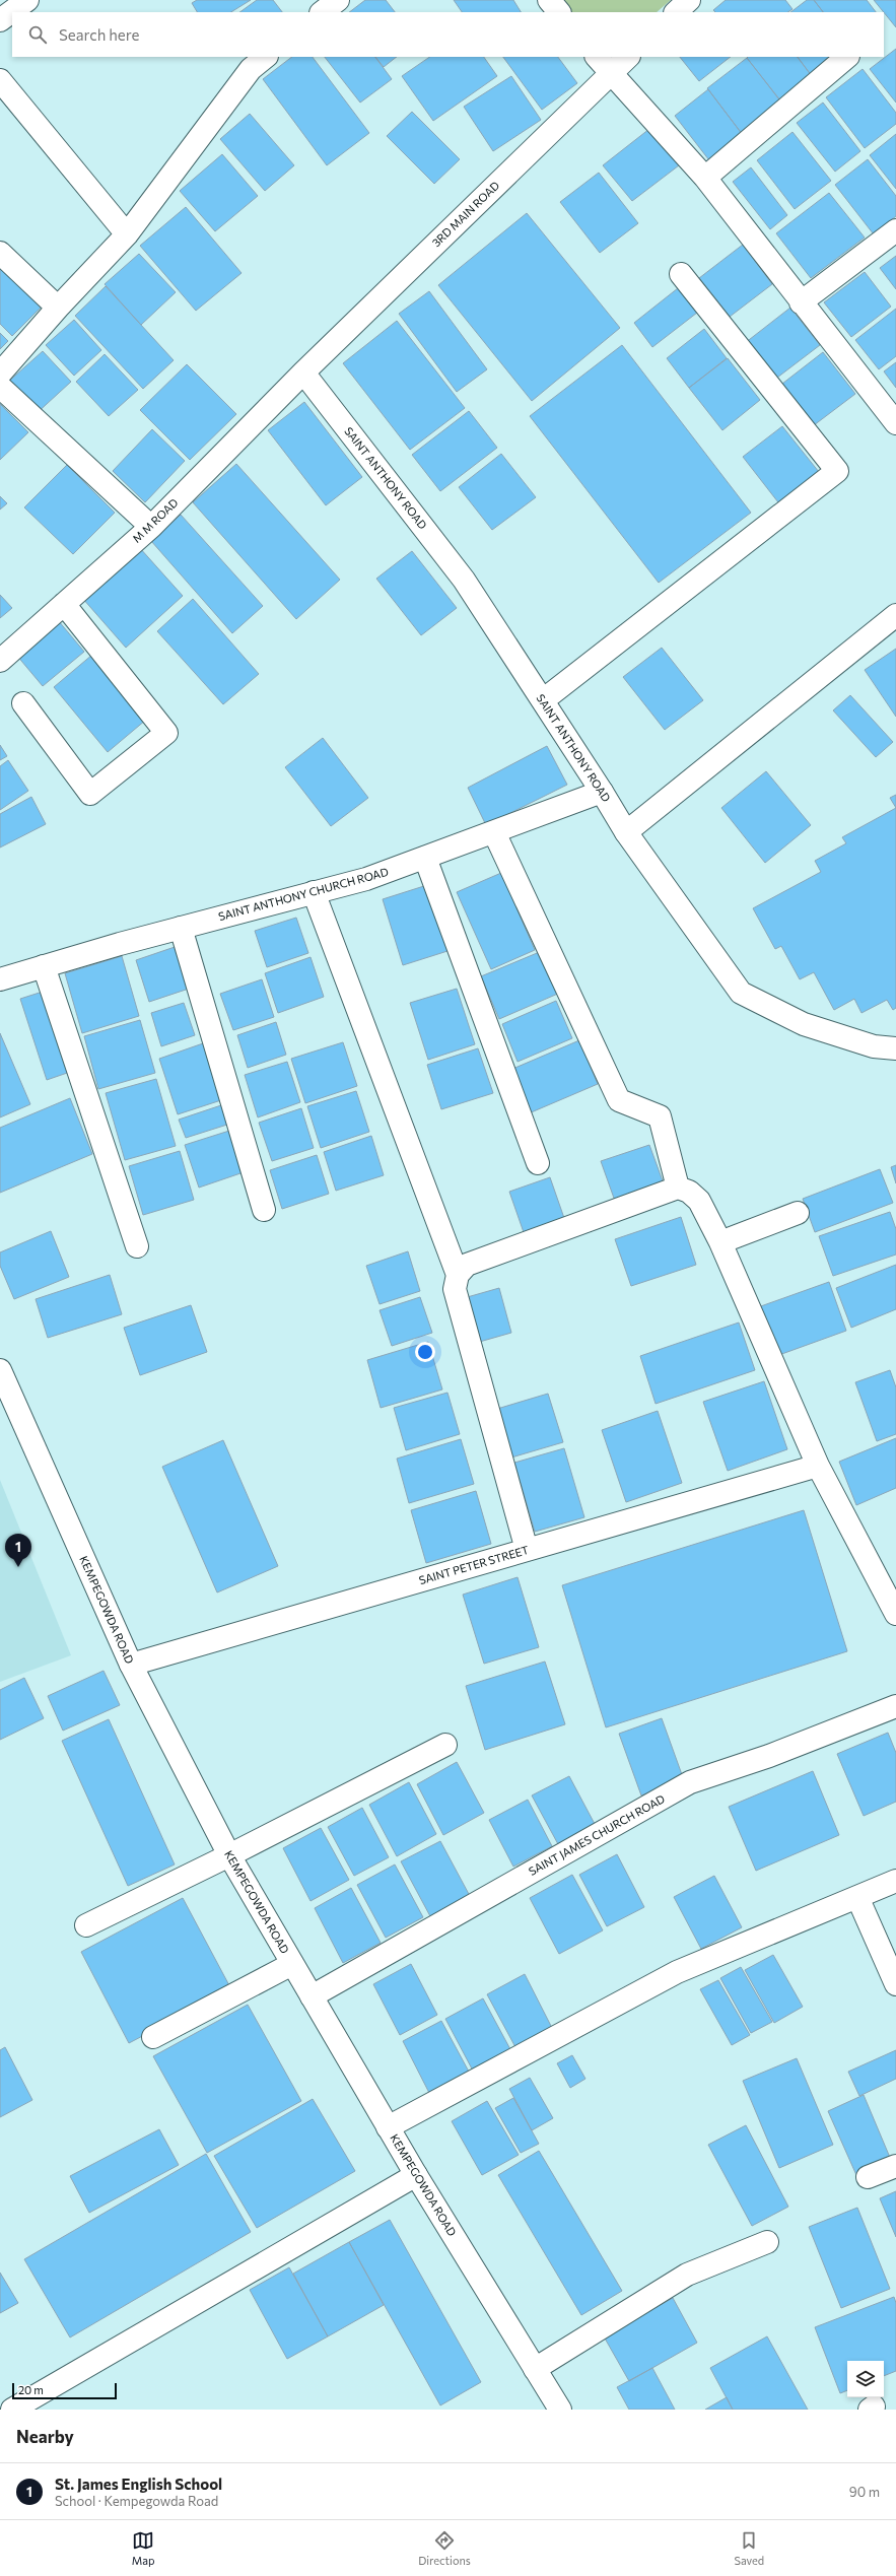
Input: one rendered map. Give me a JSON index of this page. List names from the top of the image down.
{
  "streets": {
    "street": [
      "3RD MAIN ROAD",
      "SAINT ANTHONY ROAD",
      "M M ROAD",
      "SAINT ANTHONY CHURCH ROAD",
      "SAINT PETER STREET",
      "KEMPEGOWDA ROAD",
      "SAINT JAMES CHURCH ROAD"
    ]
  },
  "crossings": [
    ["3RD MAIN ROAD", "SAINT ANTHONY ROAD"],
    ["3RD MAIN ROAD", "M M ROAD"],
    ["SAINT ANTHONY ROAD", "M M ROAD"],
    ["SAINT ANTHONY ROAD", "SAINT ANTHONY CHURCH ROAD"],
    ["SAINT PETER STREET", "KEMPEGOWDA ROAD"],
    ["KEMPEGOWDA ROAD", "SAINT JAMES CHURCH ROAD"]
  ],
  "scale_bar": "20 m",
  "page": {
    "search": "Search here",
    "pins": "1",
    "scale": "20 m",
    "heading": "Nearby",
    "list": [
      {
        "mark": "1",
        "name": "St. James English School",
        "note": "School · Kempegowda Road",
        "value": "90 m"
      }
    ],
    "nav": ["Map", "Directions", "Saved"]
  }
}
